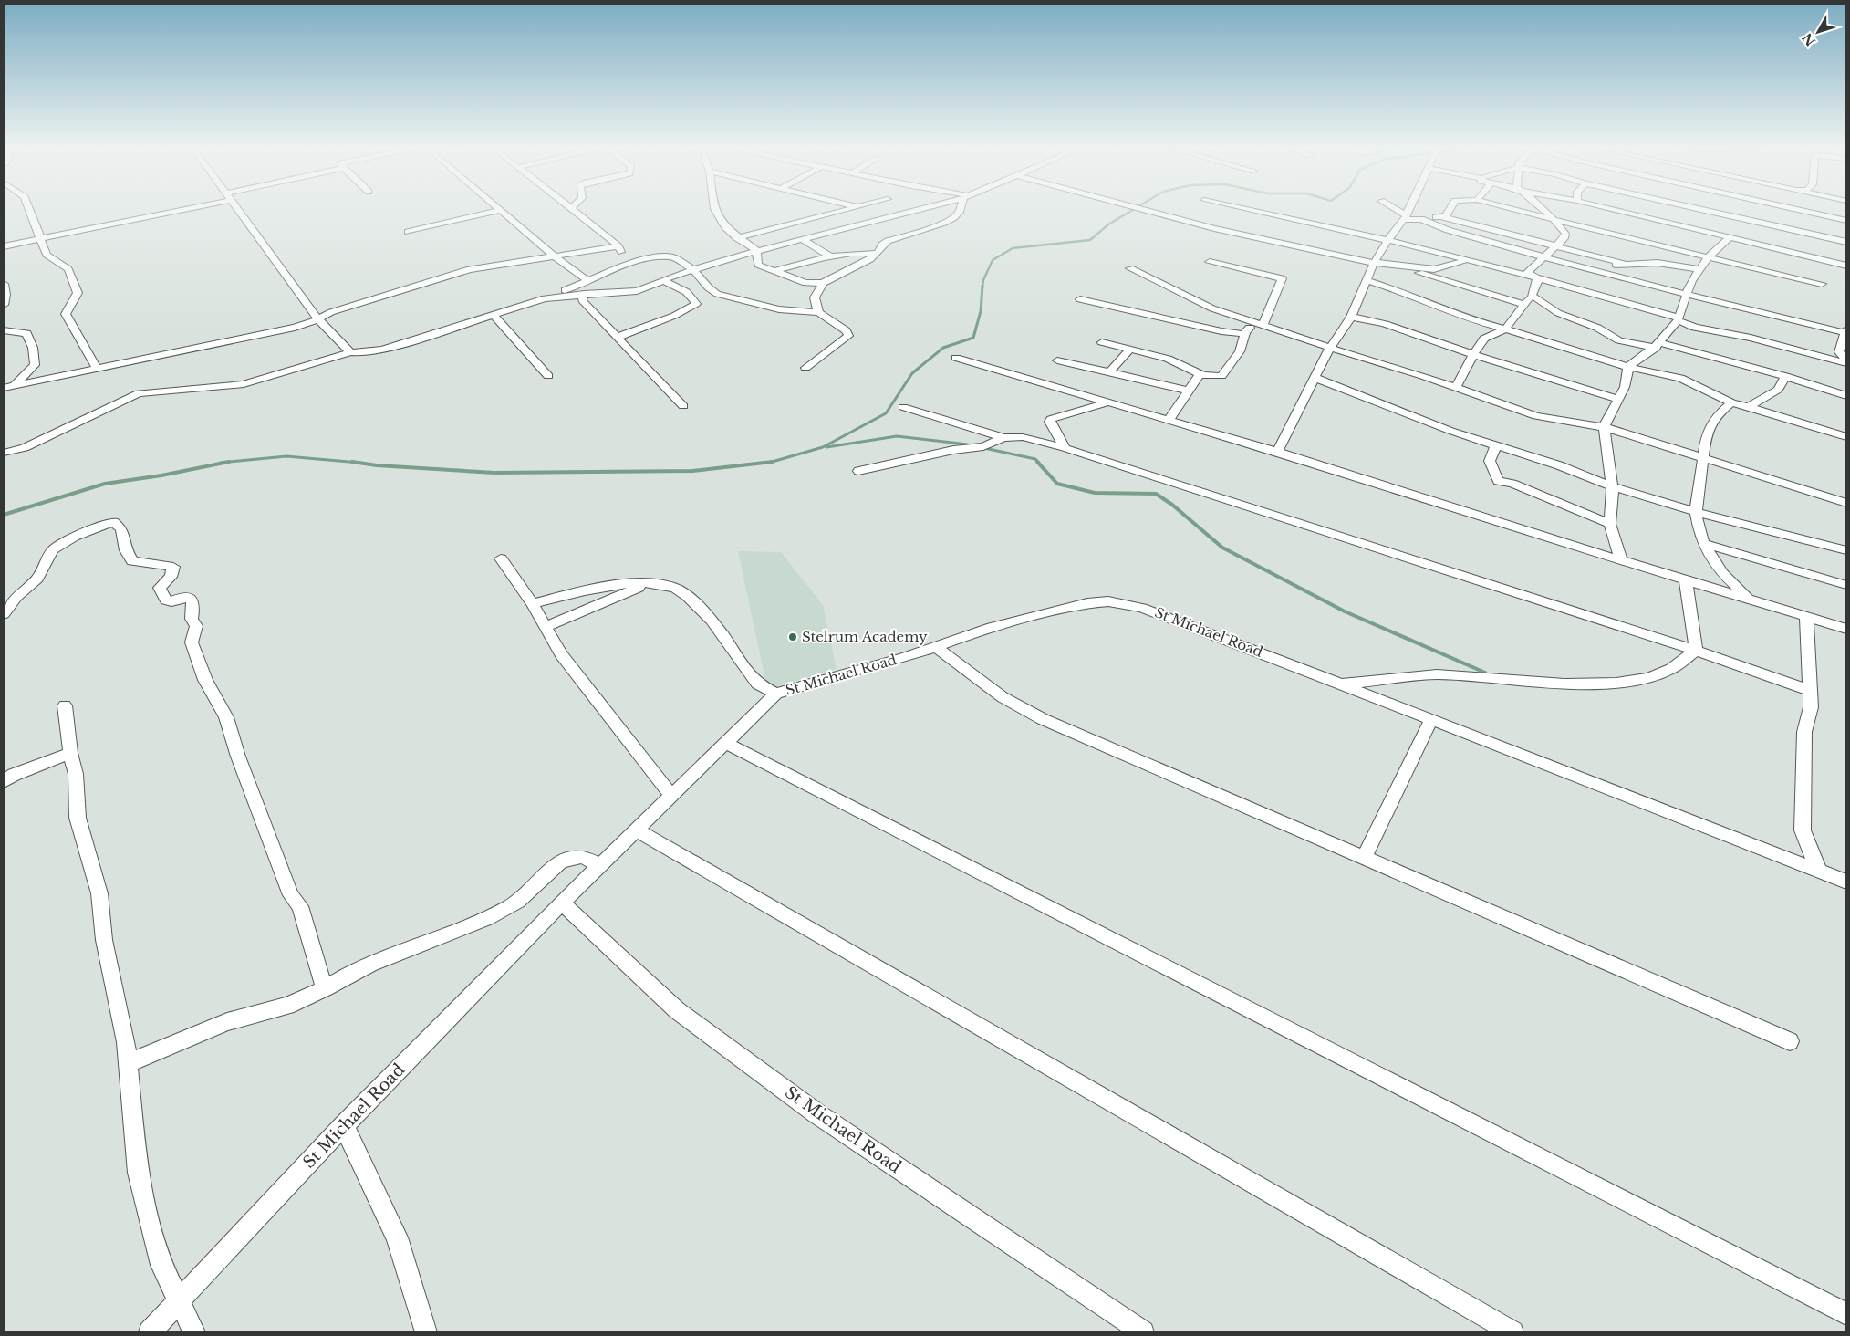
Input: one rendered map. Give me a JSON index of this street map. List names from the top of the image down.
{
  "streets": {
    "street": ["St Michael Road"]
  },
  "places": ["Stelrum Academy"],
  "north": "bottom left"
}
